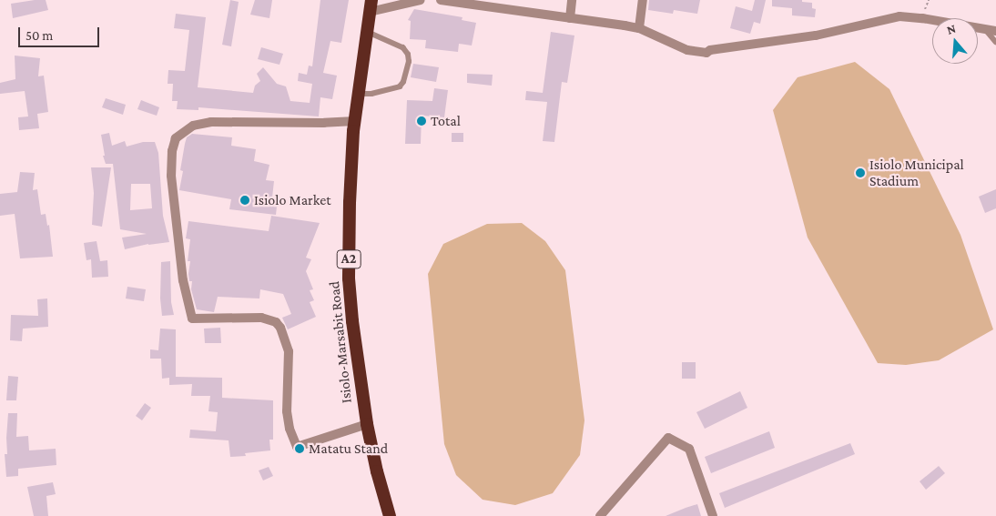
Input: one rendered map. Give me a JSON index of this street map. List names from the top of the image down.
{
  "streets": {
    "highway": ["A2", "Isiolo-Marsabit Road"]
  },
  "places": [
    "Total",
    "Isiolo Municipal Stadium",
    "Isiolo Market",
    "Matatu Stand"
  ],
  "scale_bar": "50 m",
  "north": "top"
}
